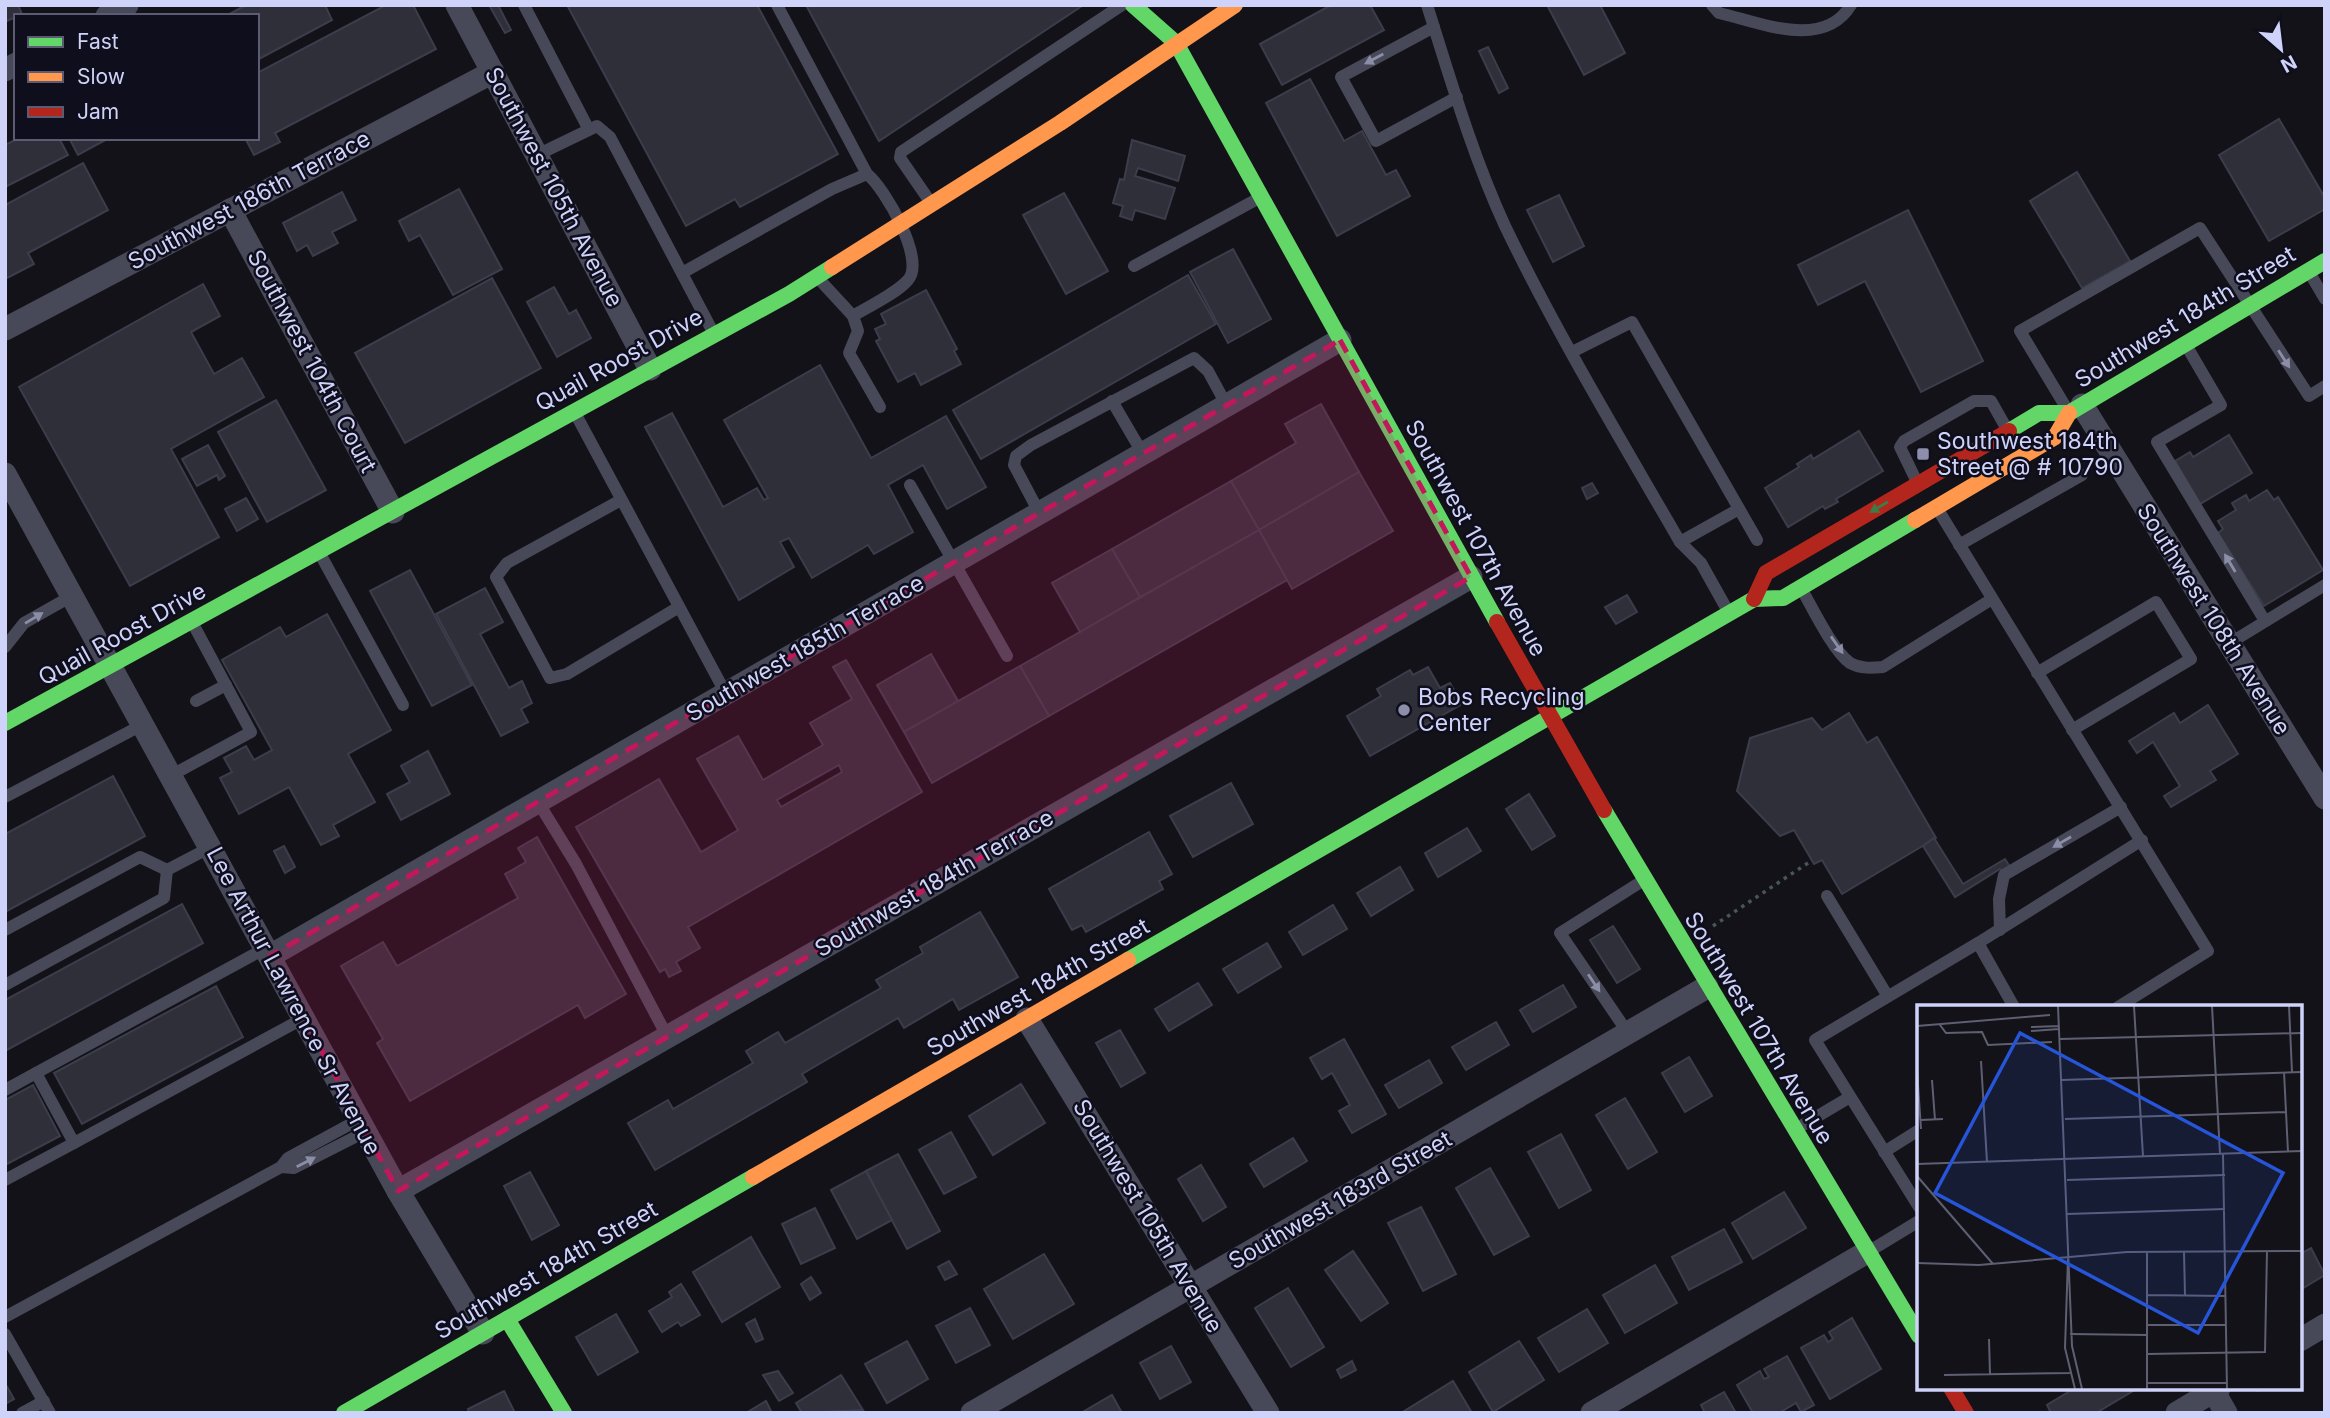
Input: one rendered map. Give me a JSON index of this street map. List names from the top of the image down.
{
  "streets": {
    "main road": ["Southwest 184th Street", "Quail Roost Drive", "Southwest 107th Avenue"],
    "street": [
      "Southwest 105th Avenue",
      "Southwest 186th Terrace",
      "Southwest 104th Court",
      "Southwest 108th Avenue",
      "Southwest 185th Terrace",
      "Southwest 184th Terrace",
      "Lee Arthur Lawrence Sr Avenue",
      "Southwest 183rd Street"
    ]
  },
  "crossings": [
    ["Southwest 105th Avenue", "Southwest 186th Terrace"],
    ["Southwest 105th Avenue", "Southwest 184th Street"],
    ["Southwest 105th Avenue", "Quail Roost Drive"],
    ["Southwest 105th Avenue", "Southwest 183rd Street"],
    ["Southwest 186th Terrace", "Southwest 104th Court"],
    ["Southwest 184th Street", "Southwest 107th Avenue"],
    ["Southwest 184th Street", "Southwest 108th Avenue"],
    ["Southwest 184th Street", "Lee Arthur Lawrence Sr Avenue"],
    ["Quail Roost Drive", "Southwest 104th Court"],
    ["Quail Roost Drive", "Southwest 107th Avenue"],
    ["Quail Roost Drive", "Lee Arthur Lawrence Sr Avenue"],
    ["Southwest 107th Avenue", "Southwest 185th Terrace"],
    ["Southwest 107th Avenue", "Southwest 184th Terrace"],
    ["Southwest 107th Avenue", "Southwest 183rd Street"],
    ["Southwest 185th Terrace", "Lee Arthur Lawrence Sr Avenue"],
    ["Southwest 184th Terrace", "Lee Arthur Lawrence Sr Avenue"]
  ],
  "places": {
    "transit": ["Southwest 184th Street @ # 10790"],
    "other": ["Bobs Recycling Center"]
  },
  "legend": ["Fast", "Slow", "Jam"],
  "north": "bottom right"
}
